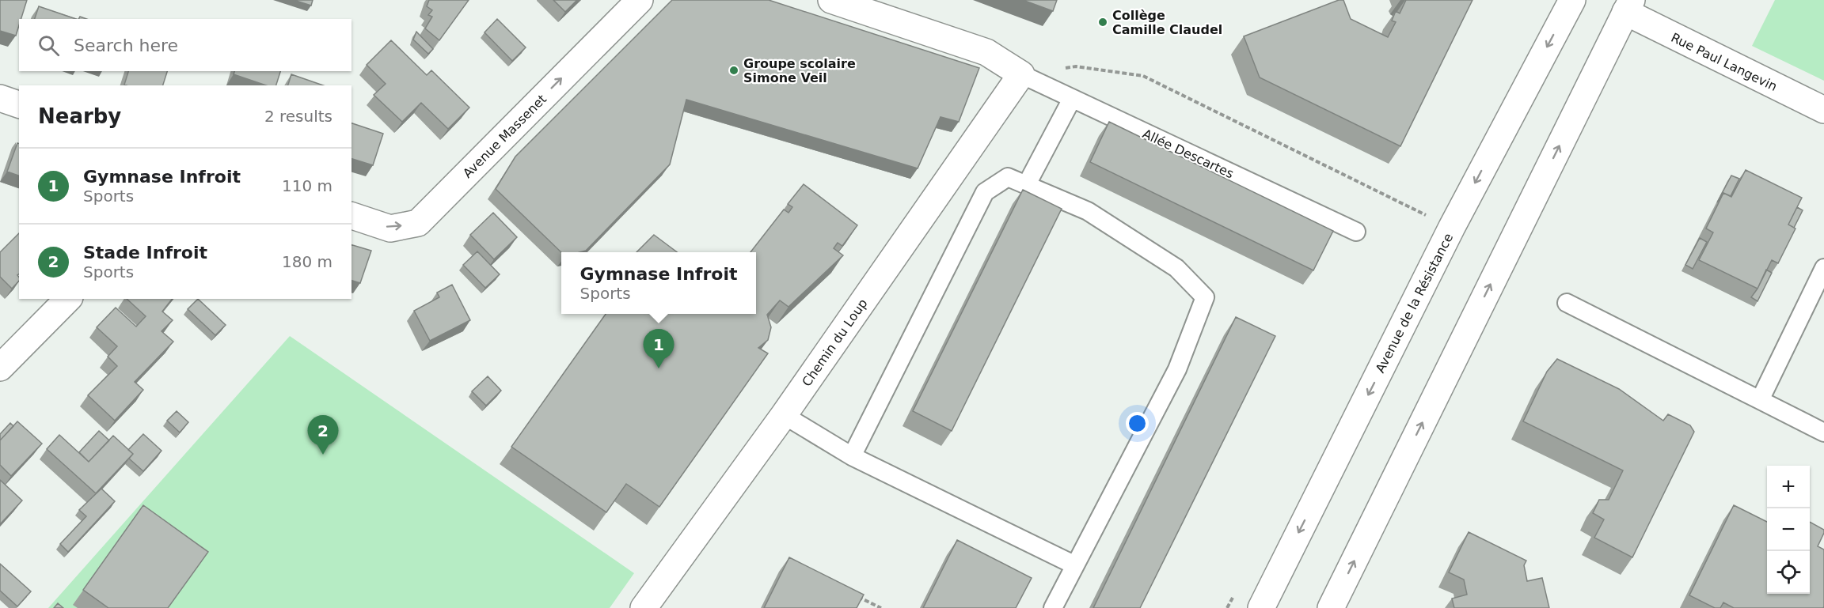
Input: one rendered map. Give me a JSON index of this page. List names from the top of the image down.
{
  "streets": {
    "street": [
      "Rue Paul Langevin",
      "Avenue Massenet",
      "Avenue de la Résistance",
      "Chemin du Loup"
    ],
    "lane": ["Allée Descartes"]
  },
  "crossings": [
    ["Allée Descartes", "Chemin du Loup"]
  ],
  "one_way": ["Avenue Massenet"],
  "places": ["Collège Camille Claudel", "Groupe scolaire Simone Veil"],
  "page": {
    "search": "Search here",
    "heading": ["Nearby", "2 results"],
    "list": [
      {
        "mark": "1",
        "name": "Gymnase Infroit",
        "note": "Sports",
        "value": "110 m"
      },
      {
        "mark": "2",
        "name": "Stade Infroit",
        "note": "Sports",
        "value": "180 m"
      }
    ],
    "popup": ["Gymnase Infroit", "Sports"],
    "pins": ["1", "2"],
    "map_buttons": ["+", "−"]
  }
}
